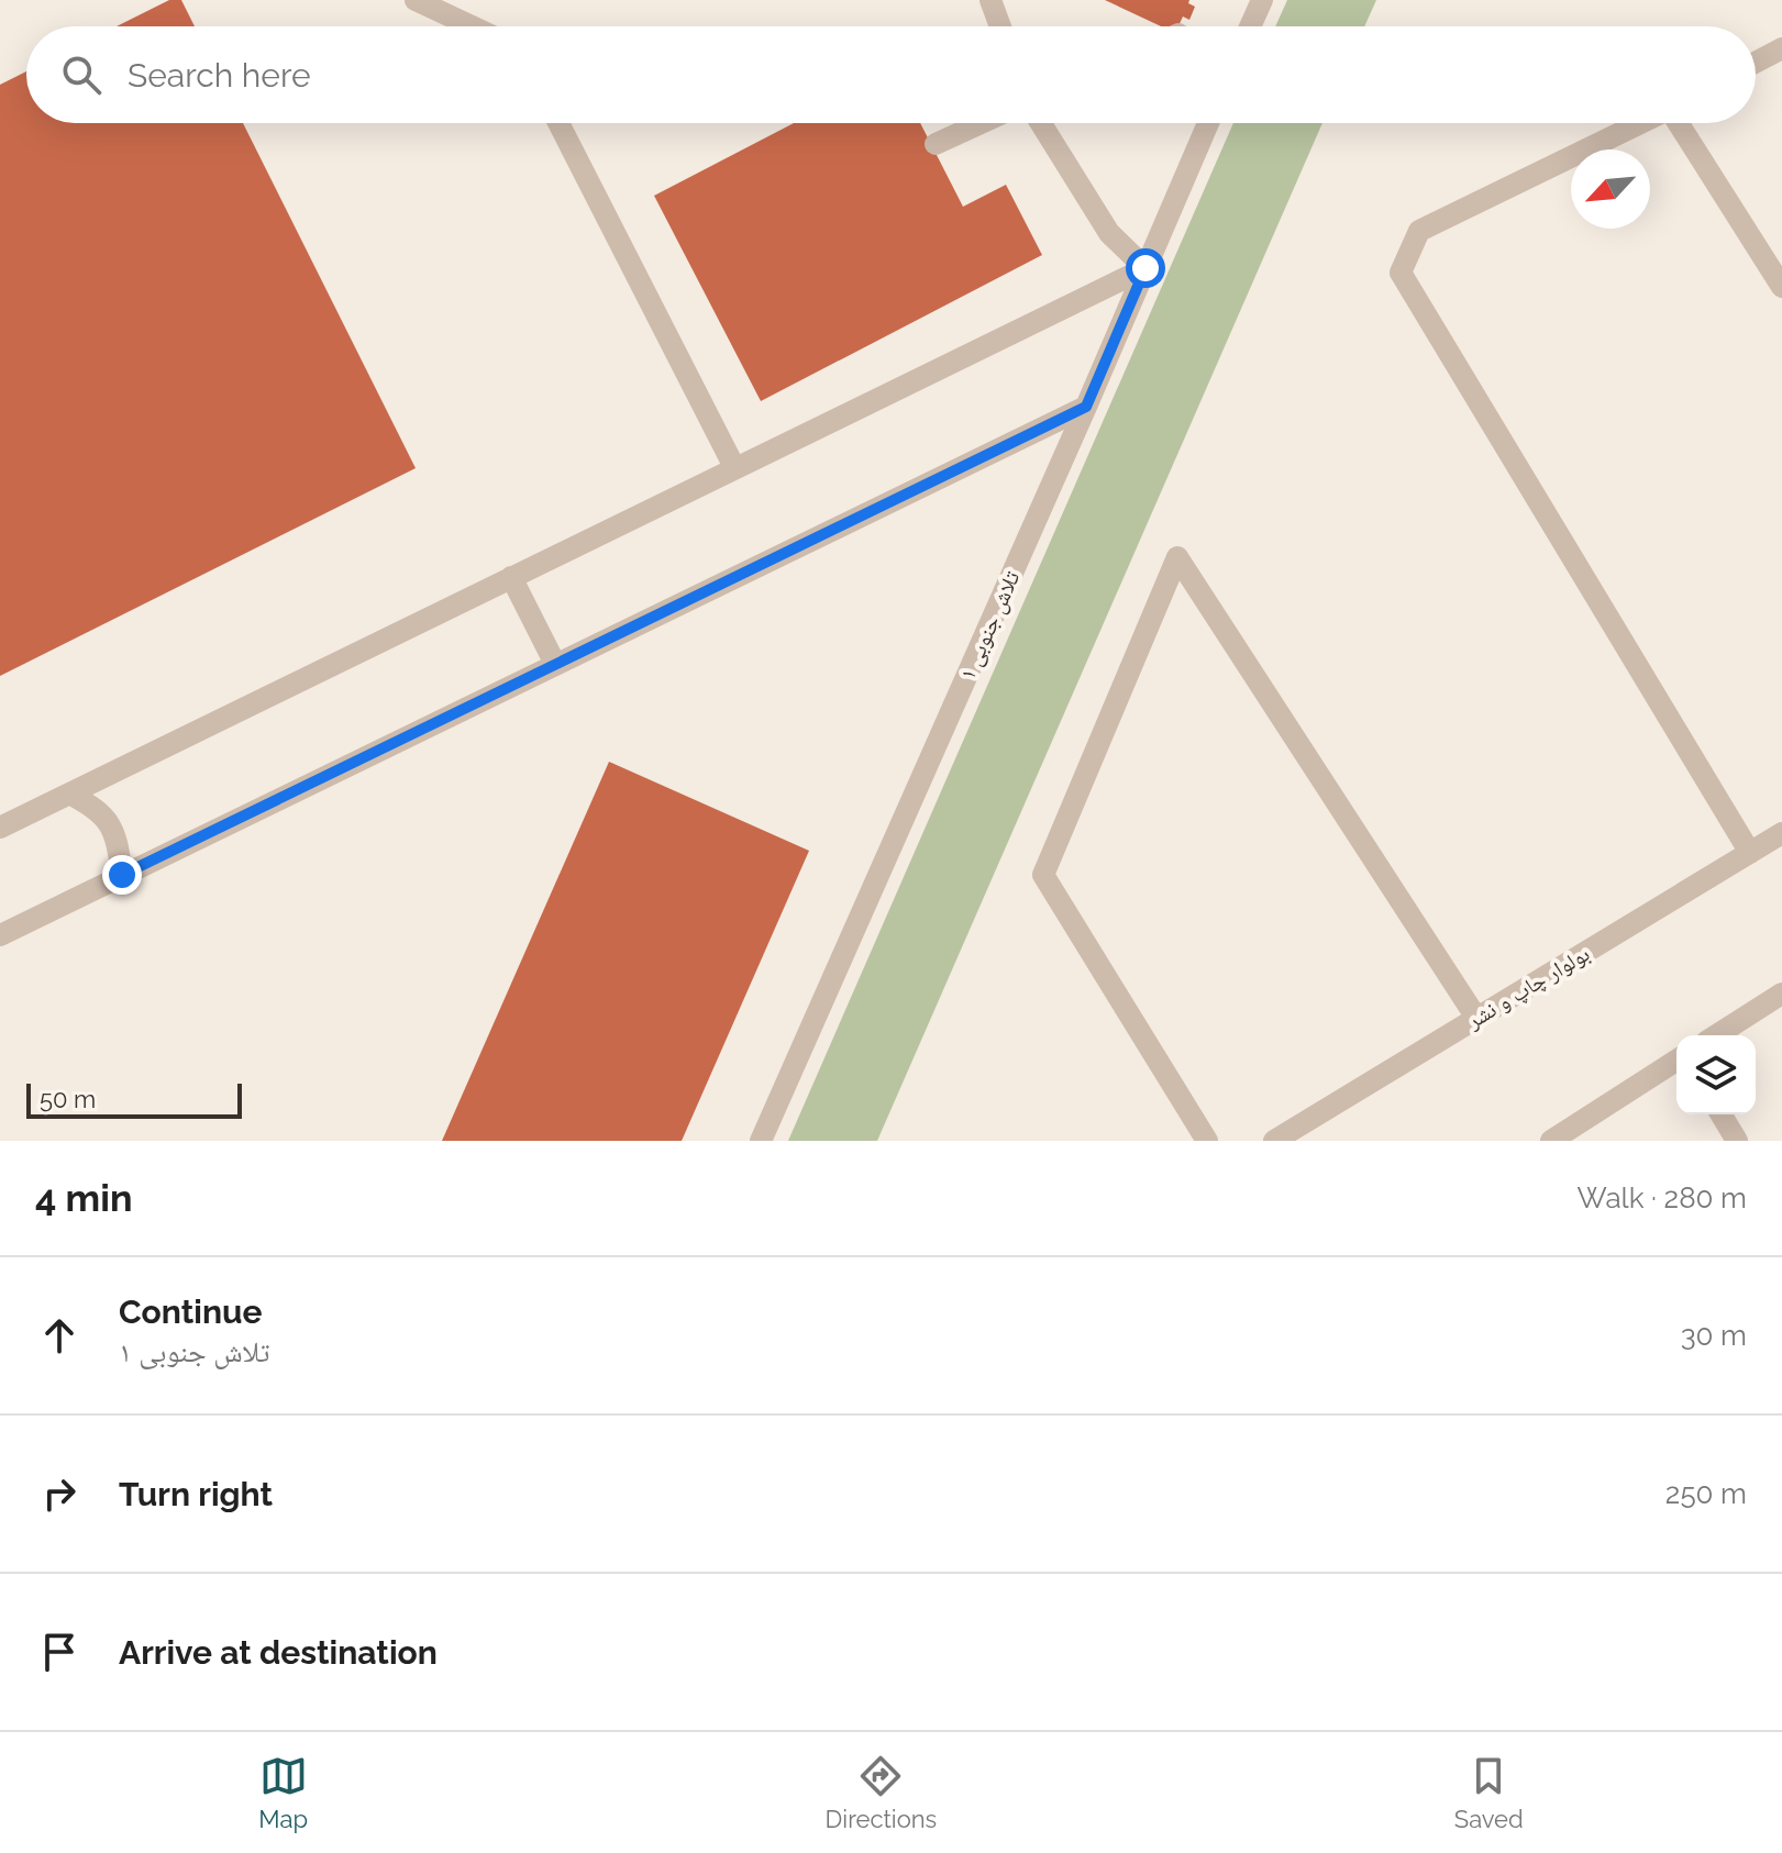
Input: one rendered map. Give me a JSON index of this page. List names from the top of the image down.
{
  "streets": {
    "street": ["تلاش جنوبی ۱", "بولوار چاپ و نشر"]
  },
  "scale_bar": "50 m",
  "north": "bottom left",
  "page": {
    "search": "Search here",
    "scale": "50 m",
    "heading": ["4 min", "Walk · 280 m"],
    "list": [
      ["Continue", "تلاش جنوبی ۱", "30 m"],
      ["Turn right", "250 m"],
      "Arrive at destination"
    ],
    "nav": ["Map", "Directions", "Saved"]
  }
}
